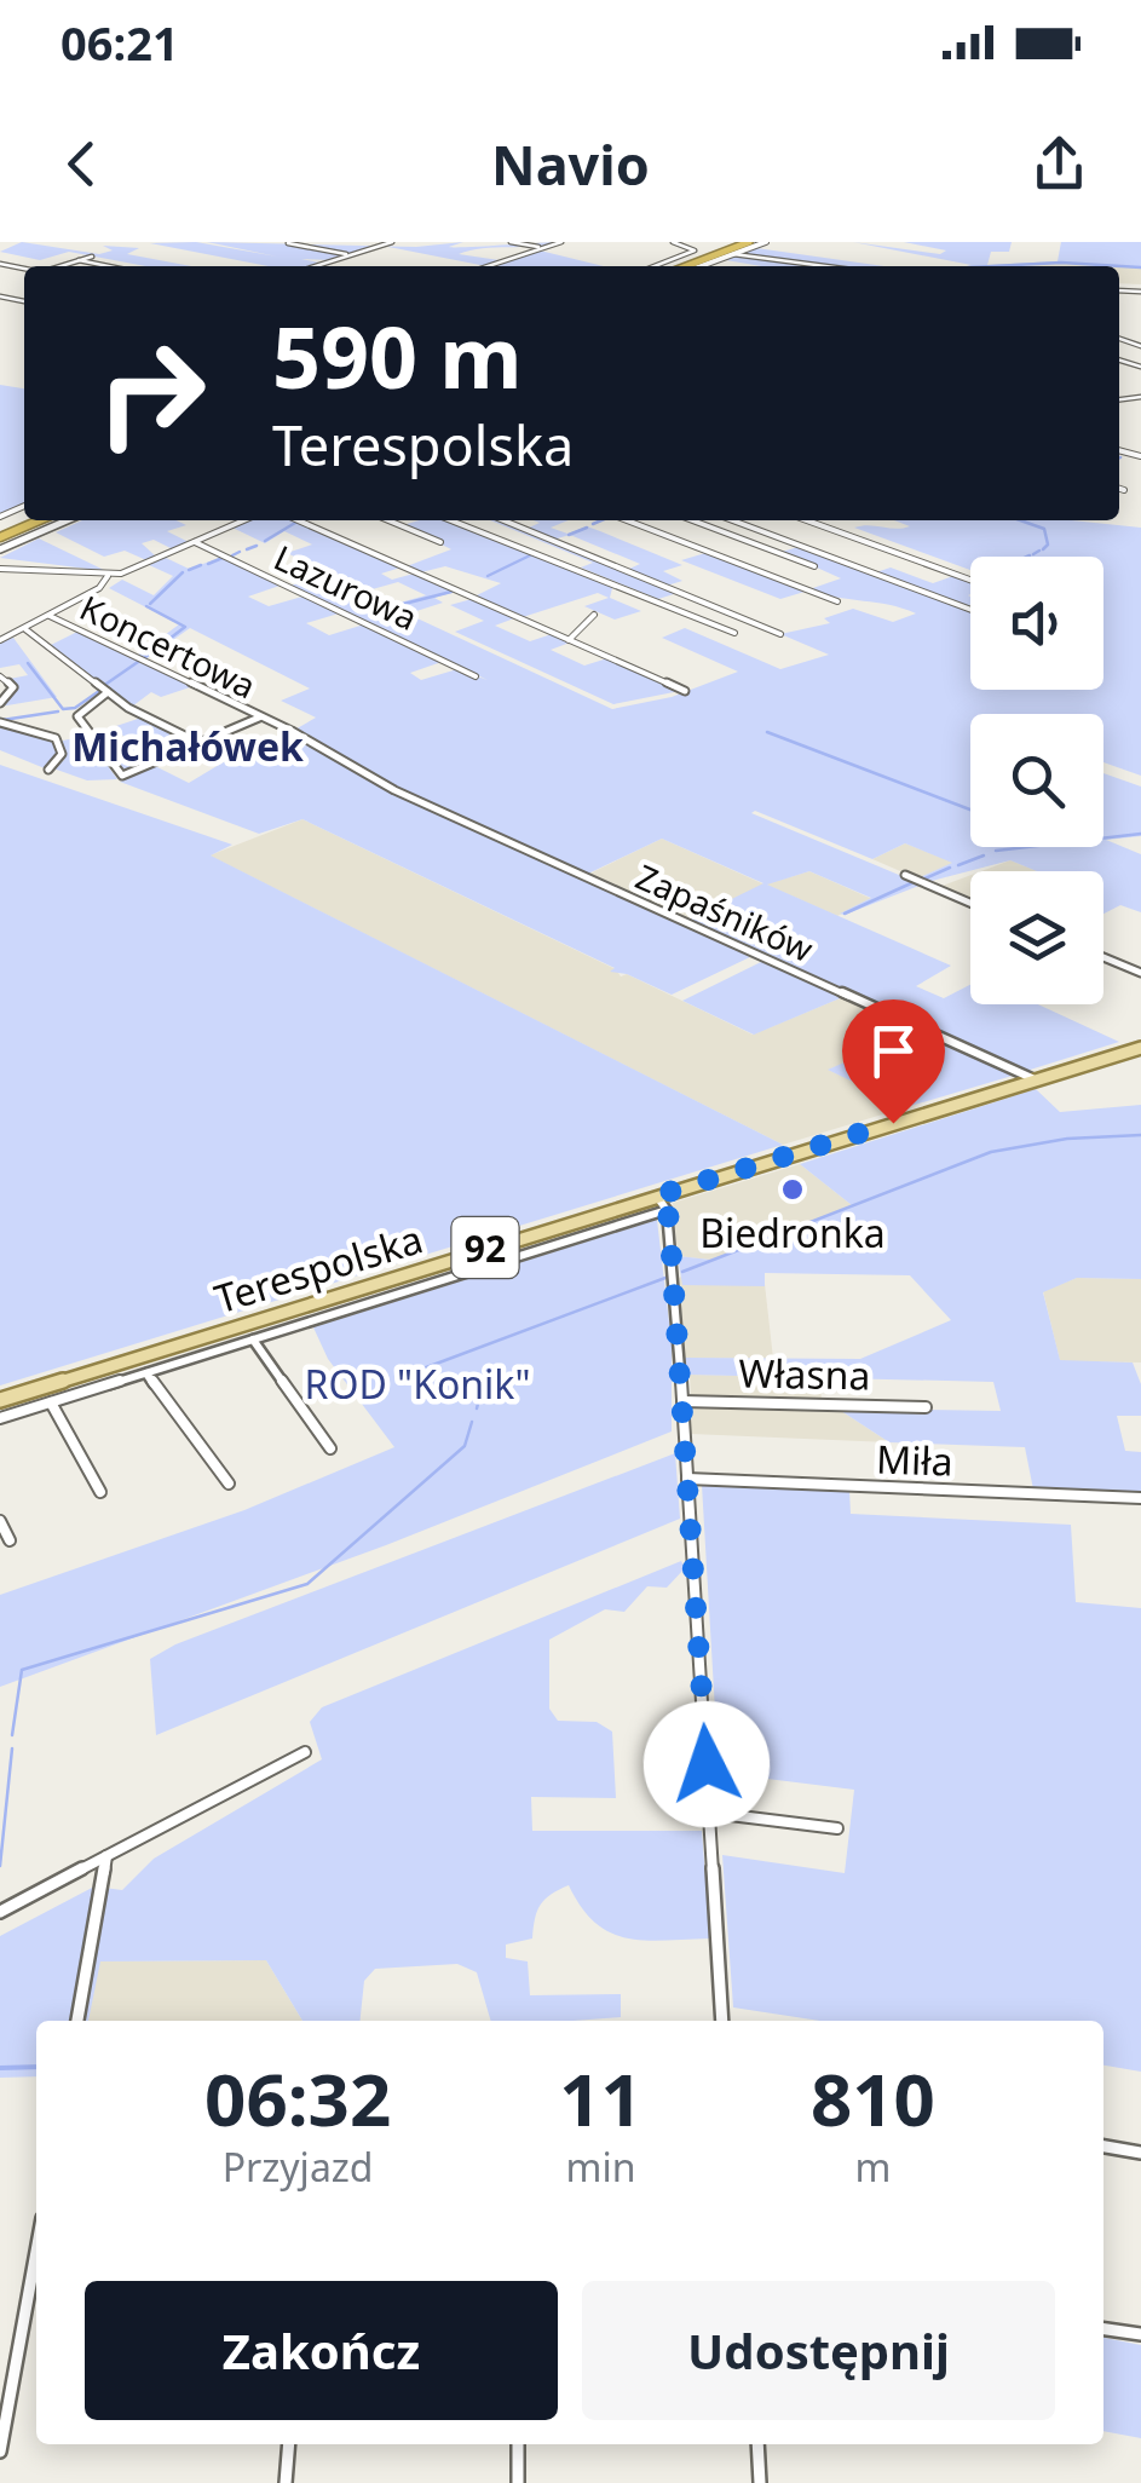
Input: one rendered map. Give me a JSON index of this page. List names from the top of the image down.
{
  "streets": {
    "main road": ["92", "Terespolska"],
    "street": [
      "Lazurowa",
      "Koncertowa",
      "Zapaśników",
      "Własna",
      "Miła"
    ]
  },
  "crossings": [
    ["Koncertowa", "Zapaśników"],
    ["Zapaśników", "Terespolska"]
  ],
  "districts": ["Michałówek"],
  "parks": ["ROD \"Konik\""],
  "places": ["Biedronka"],
  "page": {
    "status": "06:21",
    "header": "Navio",
    "turn": ["590 m", "Terespolska"],
    "eta": [
      "06:32",
      "Przyjazd",
      "11",
      "min",
      "810",
      "m"
    ],
    "buttons": ["Zakończ", "Udostępnij"]
  }
}
